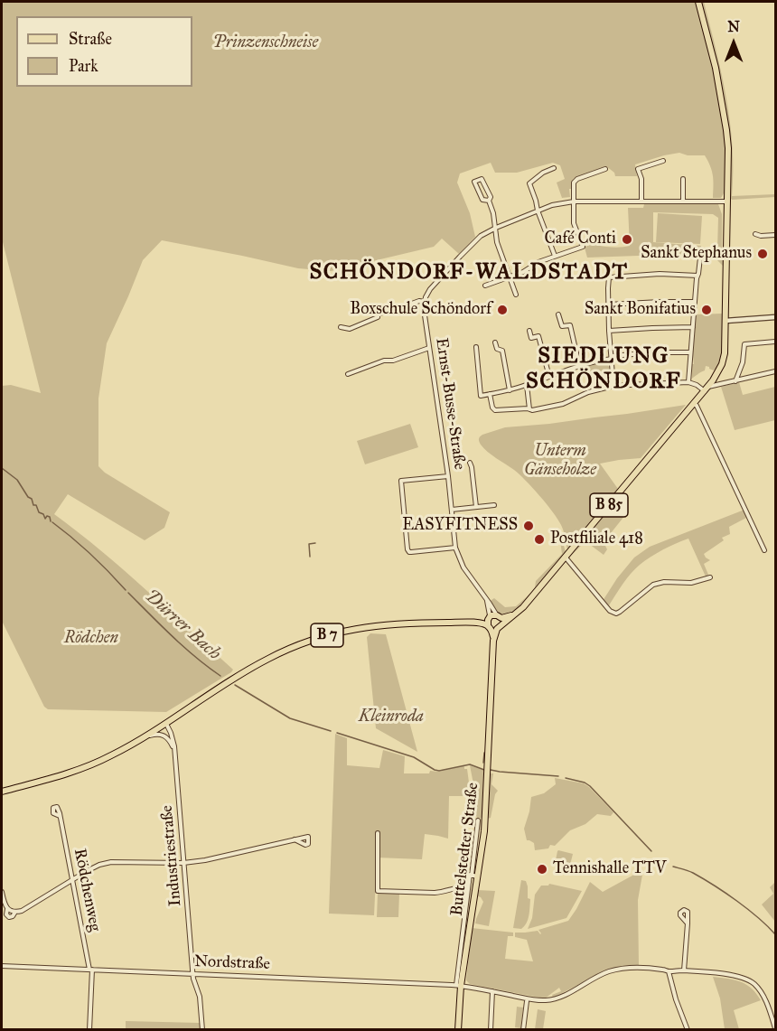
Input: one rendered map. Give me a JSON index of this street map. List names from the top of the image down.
{
  "streets": {
    "main road": ["B 85", "B 7", "Buttelstedter Straße"],
    "street": [
      "Ernst-Busse-Straße",
      "Industriestraße",
      "Rödchenweg",
      "Nordstraße"
    ]
  },
  "crossings": [
    ["Ernst-Busse-Straße", "B 85"],
    ["Ernst-Busse-Straße", "B 7"],
    ["Ernst-Busse-Straße", "Buttelstedter Straße"],
    ["B 85", "B 7"],
    ["B 85", "Buttelstedter Straße"],
    ["B 7", "Buttelstedter Straße"],
    ["B 7", "Industriestraße"],
    ["Buttelstedter Straße", "Nordstraße"],
    ["Industriestraße", "Nordstraße"],
    ["Rödchenweg", "Nordstraße"]
  ],
  "districts": ["SCHÖNDORF-WALDSTADT", "SIEDLUNG SCHÖNDORF"],
  "water": ["Dürrer Bach"],
  "parks": [
    "Prinzenschneise",
    "Unterm Gänseholze",
    "Rödchen",
    "Kleinroda"
  ],
  "places": [
    "Café Conti",
    "Sankt Stephanus",
    "Boxschule Schöndorf",
    "Sankt Bonifatius",
    "EASYFITNESS",
    "Postfiliale 418",
    "Tennishalle TTV"
  ],
  "legend": ["Straße", "Park"],
  "north": "top"
}
